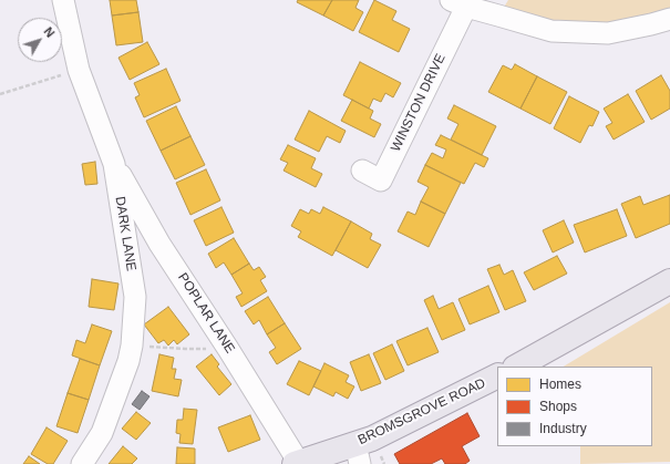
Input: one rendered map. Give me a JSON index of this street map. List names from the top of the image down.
{
  "streets": {
    "main road": ["BROMSGROVE ROAD"],
    "street": ["WINSTON DRIVE", "DARK LANE", "POPLAR LANE"]
  },
  "crossings": [
    ["DARK LANE", "POPLAR LANE"],
    ["POPLAR LANE", "BROMSGROVE ROAD"]
  ],
  "legend": ["Homes", "Shops", "Industry"],
  "north": "top right"
}
